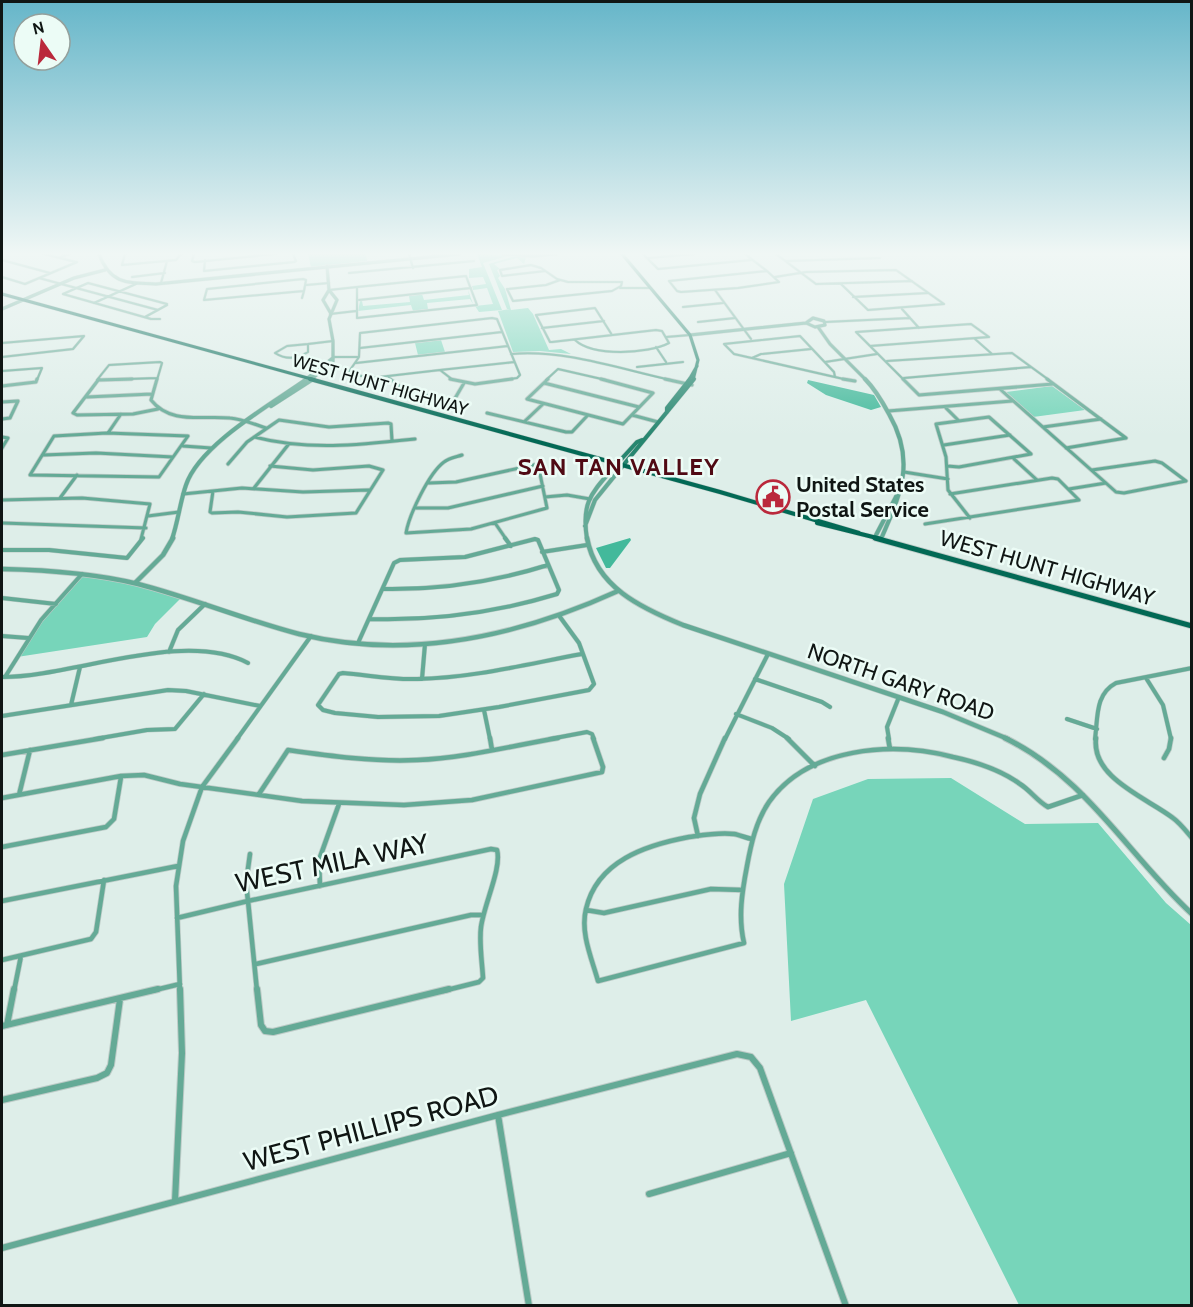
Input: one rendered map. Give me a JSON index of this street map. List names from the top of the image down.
{
  "streets": {
    "main road": ["WEST HUNT HIGHWAY", "NORTH GARY ROAD"],
    "street": ["WEST MILA WAY", "WEST PHILLIPS ROAD"]
  },
  "crossings": [
    ["WEST HUNT HIGHWAY", "NORTH GARY ROAD"]
  ],
  "districts": ["SAN TAN VALLEY"],
  "places": {
    "public building": ["United States Postal Service"]
  },
  "north": "top"
}
